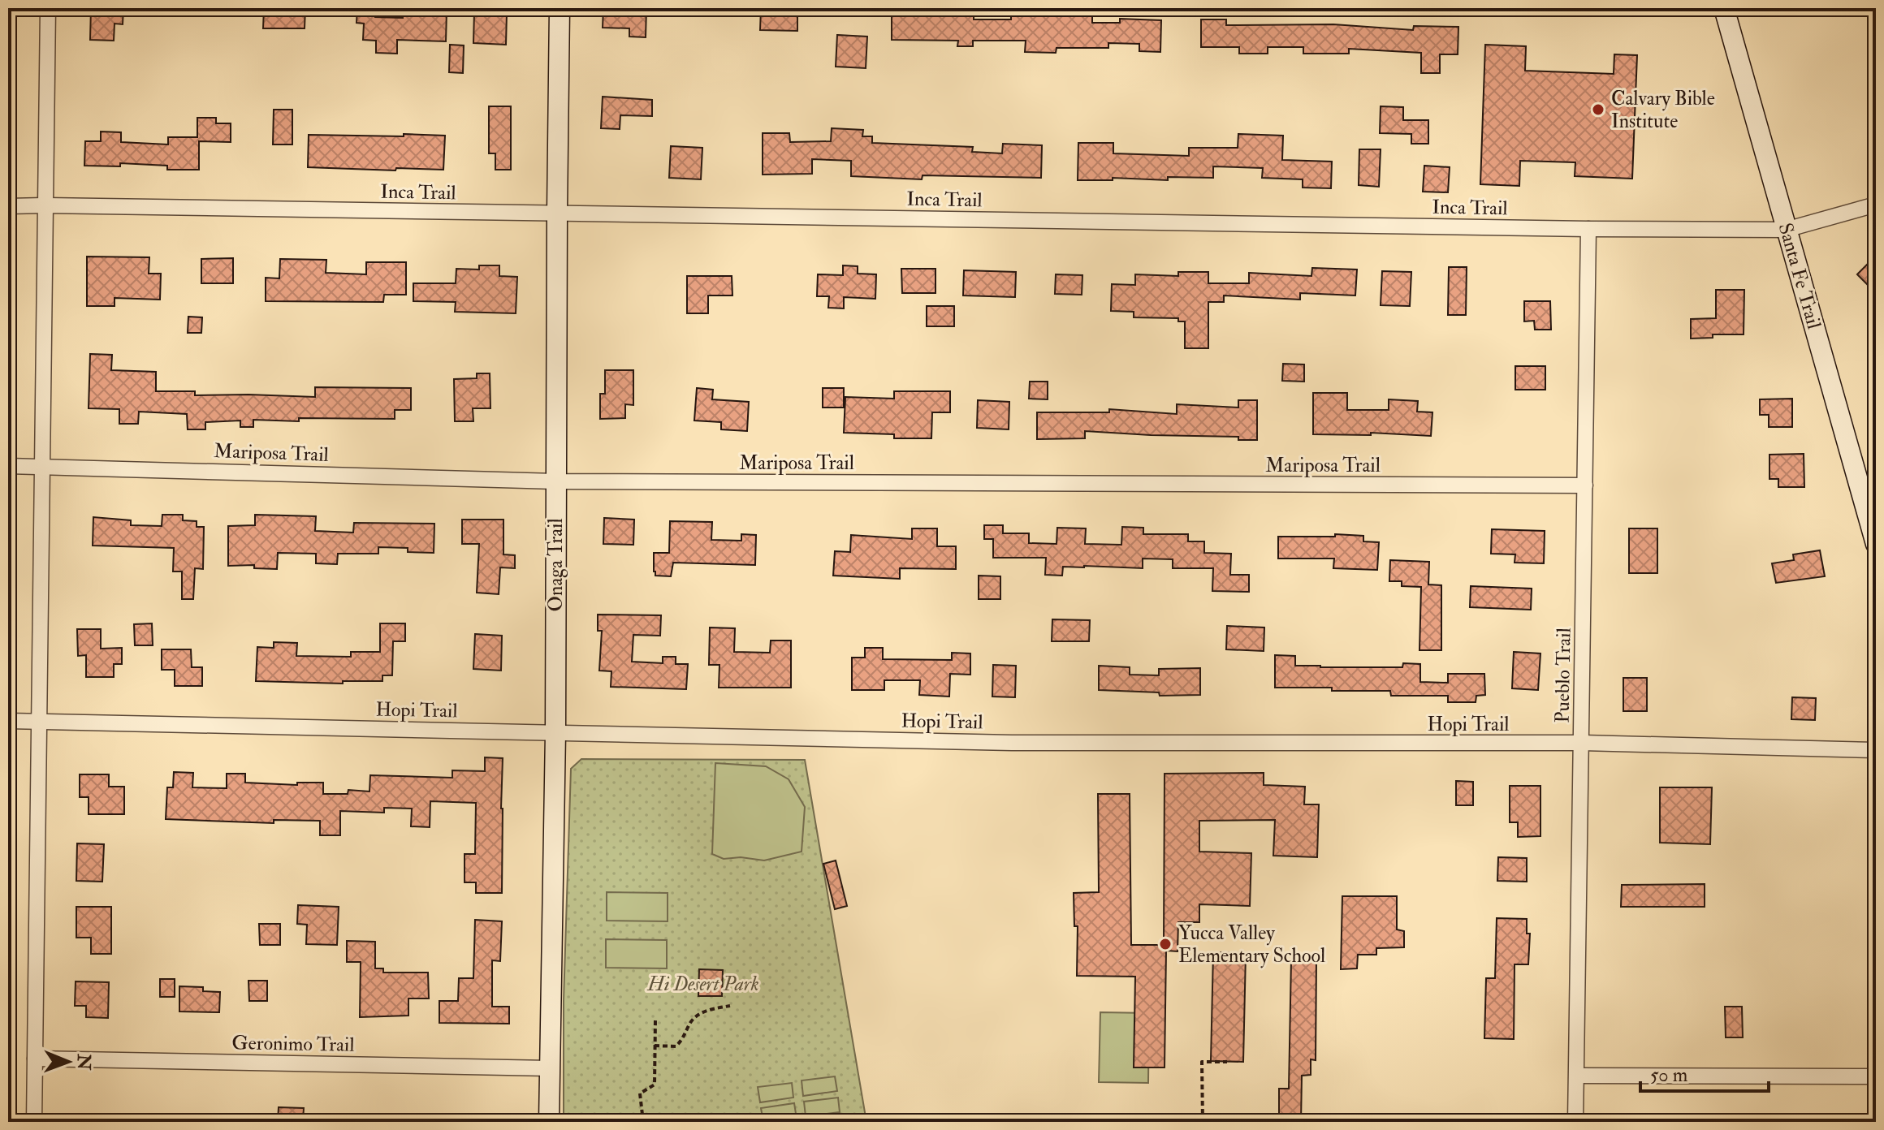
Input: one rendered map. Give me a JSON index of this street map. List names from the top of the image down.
{
  "streets": {
    "street": [
      "Inca Trail",
      "Santa Fe Trail",
      "Mariposa Trail",
      "Onaga Trail",
      "Pueblo Trail",
      "Hopi Trail",
      "Geronimo Trail"
    ]
  },
  "crossings": [
    ["Inca Trail", "Santa Fe Trail"],
    ["Inca Trail", "Onaga Trail"],
    ["Inca Trail", "Pueblo Trail"],
    ["Mariposa Trail", "Onaga Trail"],
    ["Mariposa Trail", "Pueblo Trail"],
    ["Onaga Trail", "Hopi Trail"],
    ["Onaga Trail", "Geronimo Trail"],
    ["Pueblo Trail", "Hopi Trail"]
  ],
  "parks": ["Hi Desert Park"],
  "places": ["Calvary Bible Institute", "Yucca Valley Elementary School"],
  "scale_bar": "50 m",
  "north": "right"
}
